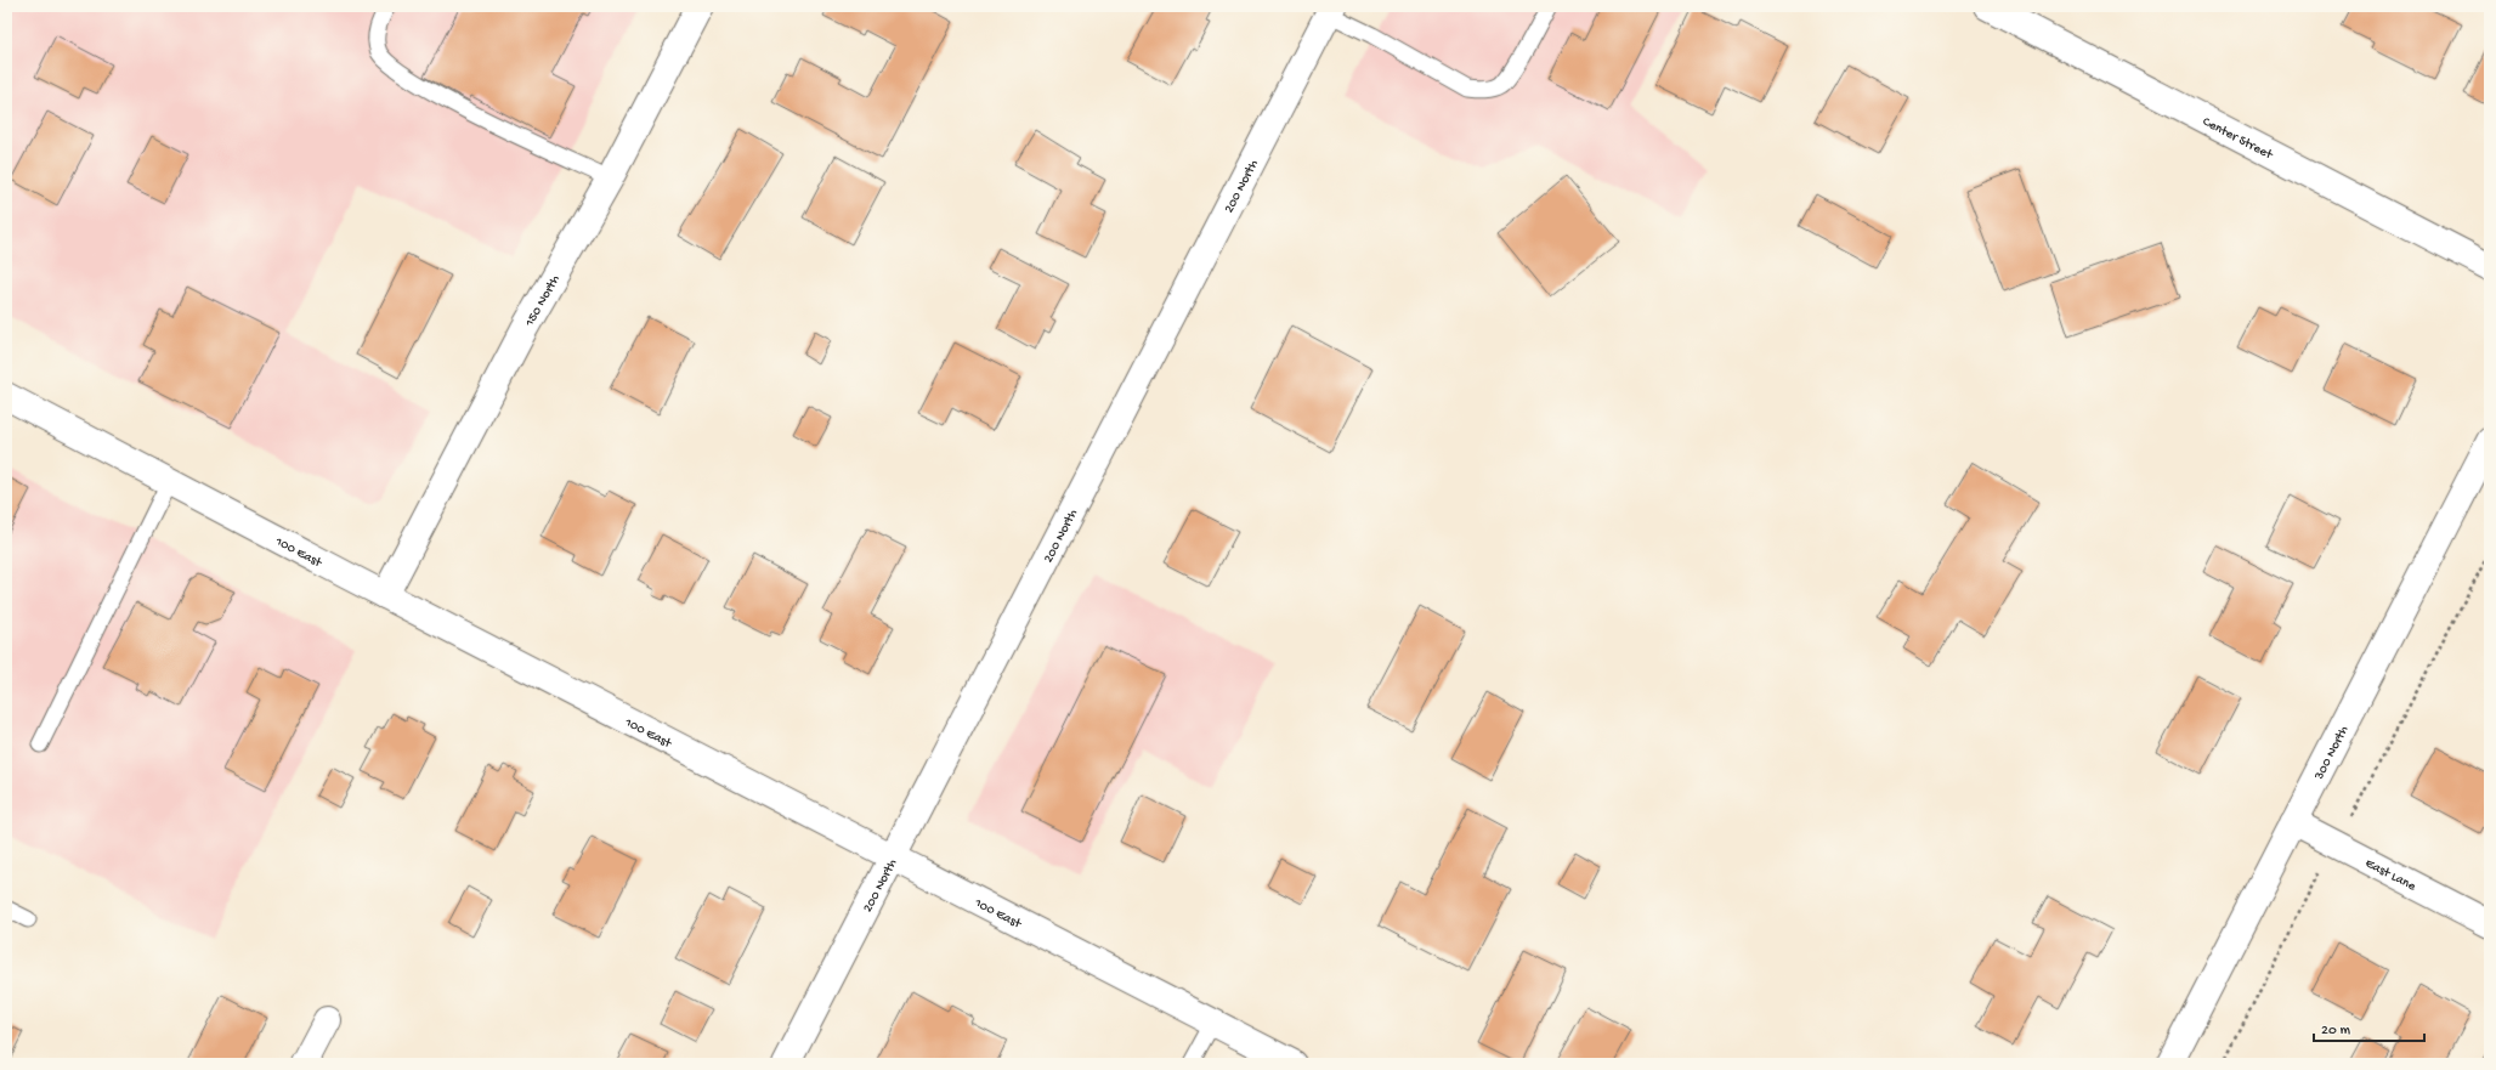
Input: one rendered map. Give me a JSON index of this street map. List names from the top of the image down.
{
  "streets": {
    "street": [
      "Center Street",
      "200 North",
      "150 North",
      "100 East",
      "300 North",
      "East Lane"
    ]
  },
  "crossings": [
    ["200 North", "100 East"],
    ["150 North", "100 East"],
    ["300 North", "East Lane"]
  ],
  "scale_bar": "20 m"
}
